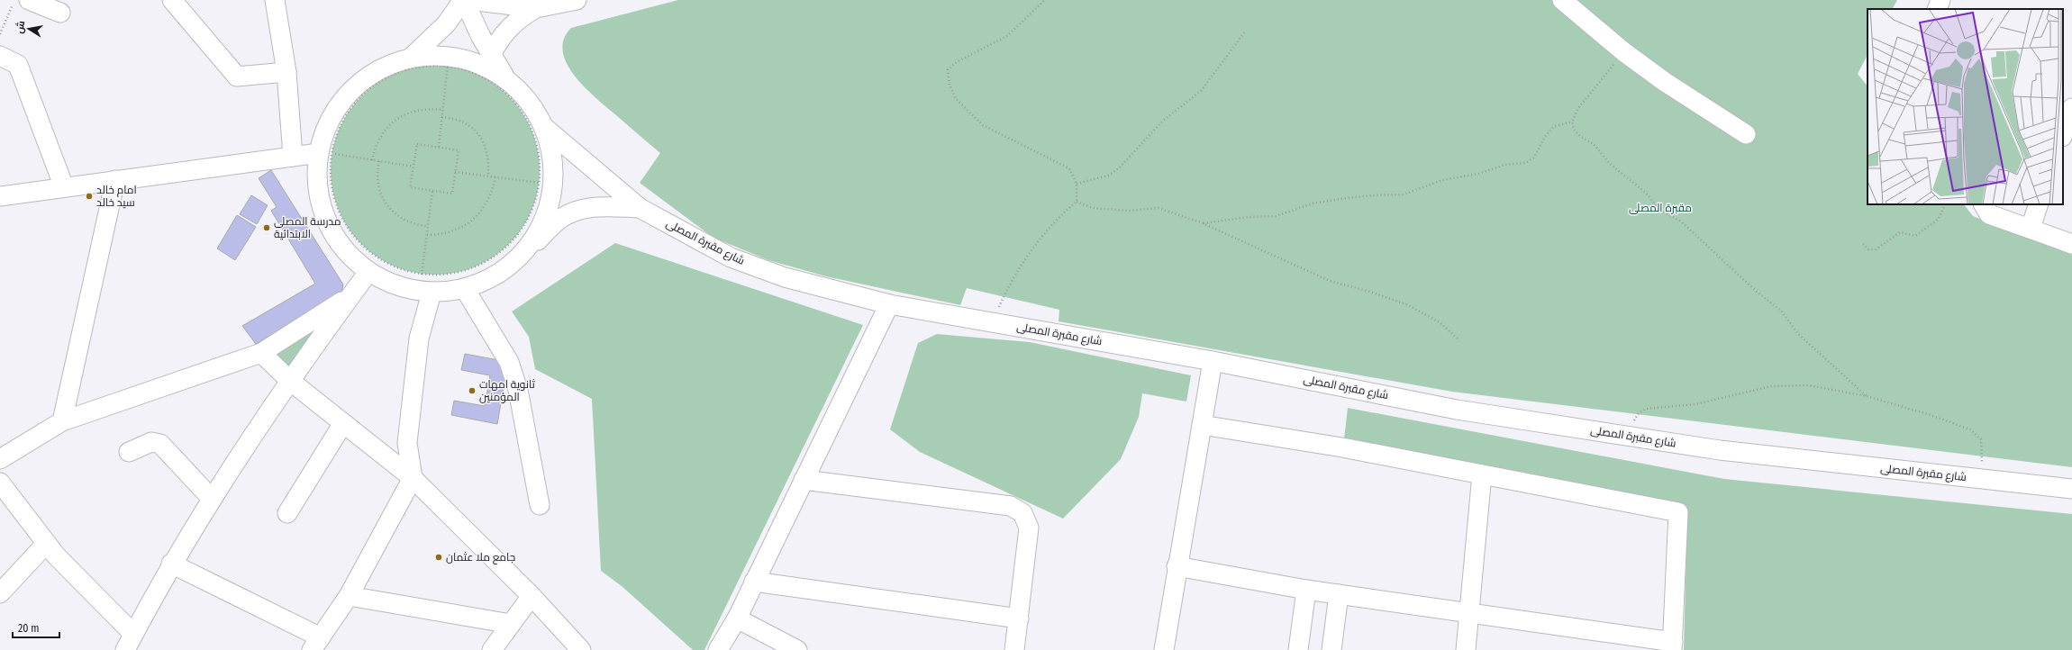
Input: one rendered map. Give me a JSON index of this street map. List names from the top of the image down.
{
  "streets": {
    "street": ["شارع مقبرة المصلى"]
  },
  "parks": ["مقبرة المصلى"],
  "places": [
    "امام خالد سيد خالد",
    "مدرسة المصلى الابتدائية",
    "ثانوية امهات المؤمنين",
    "جامع ملا عثمان"
  ],
  "scale_bar": "20 m",
  "north": "left"
}
